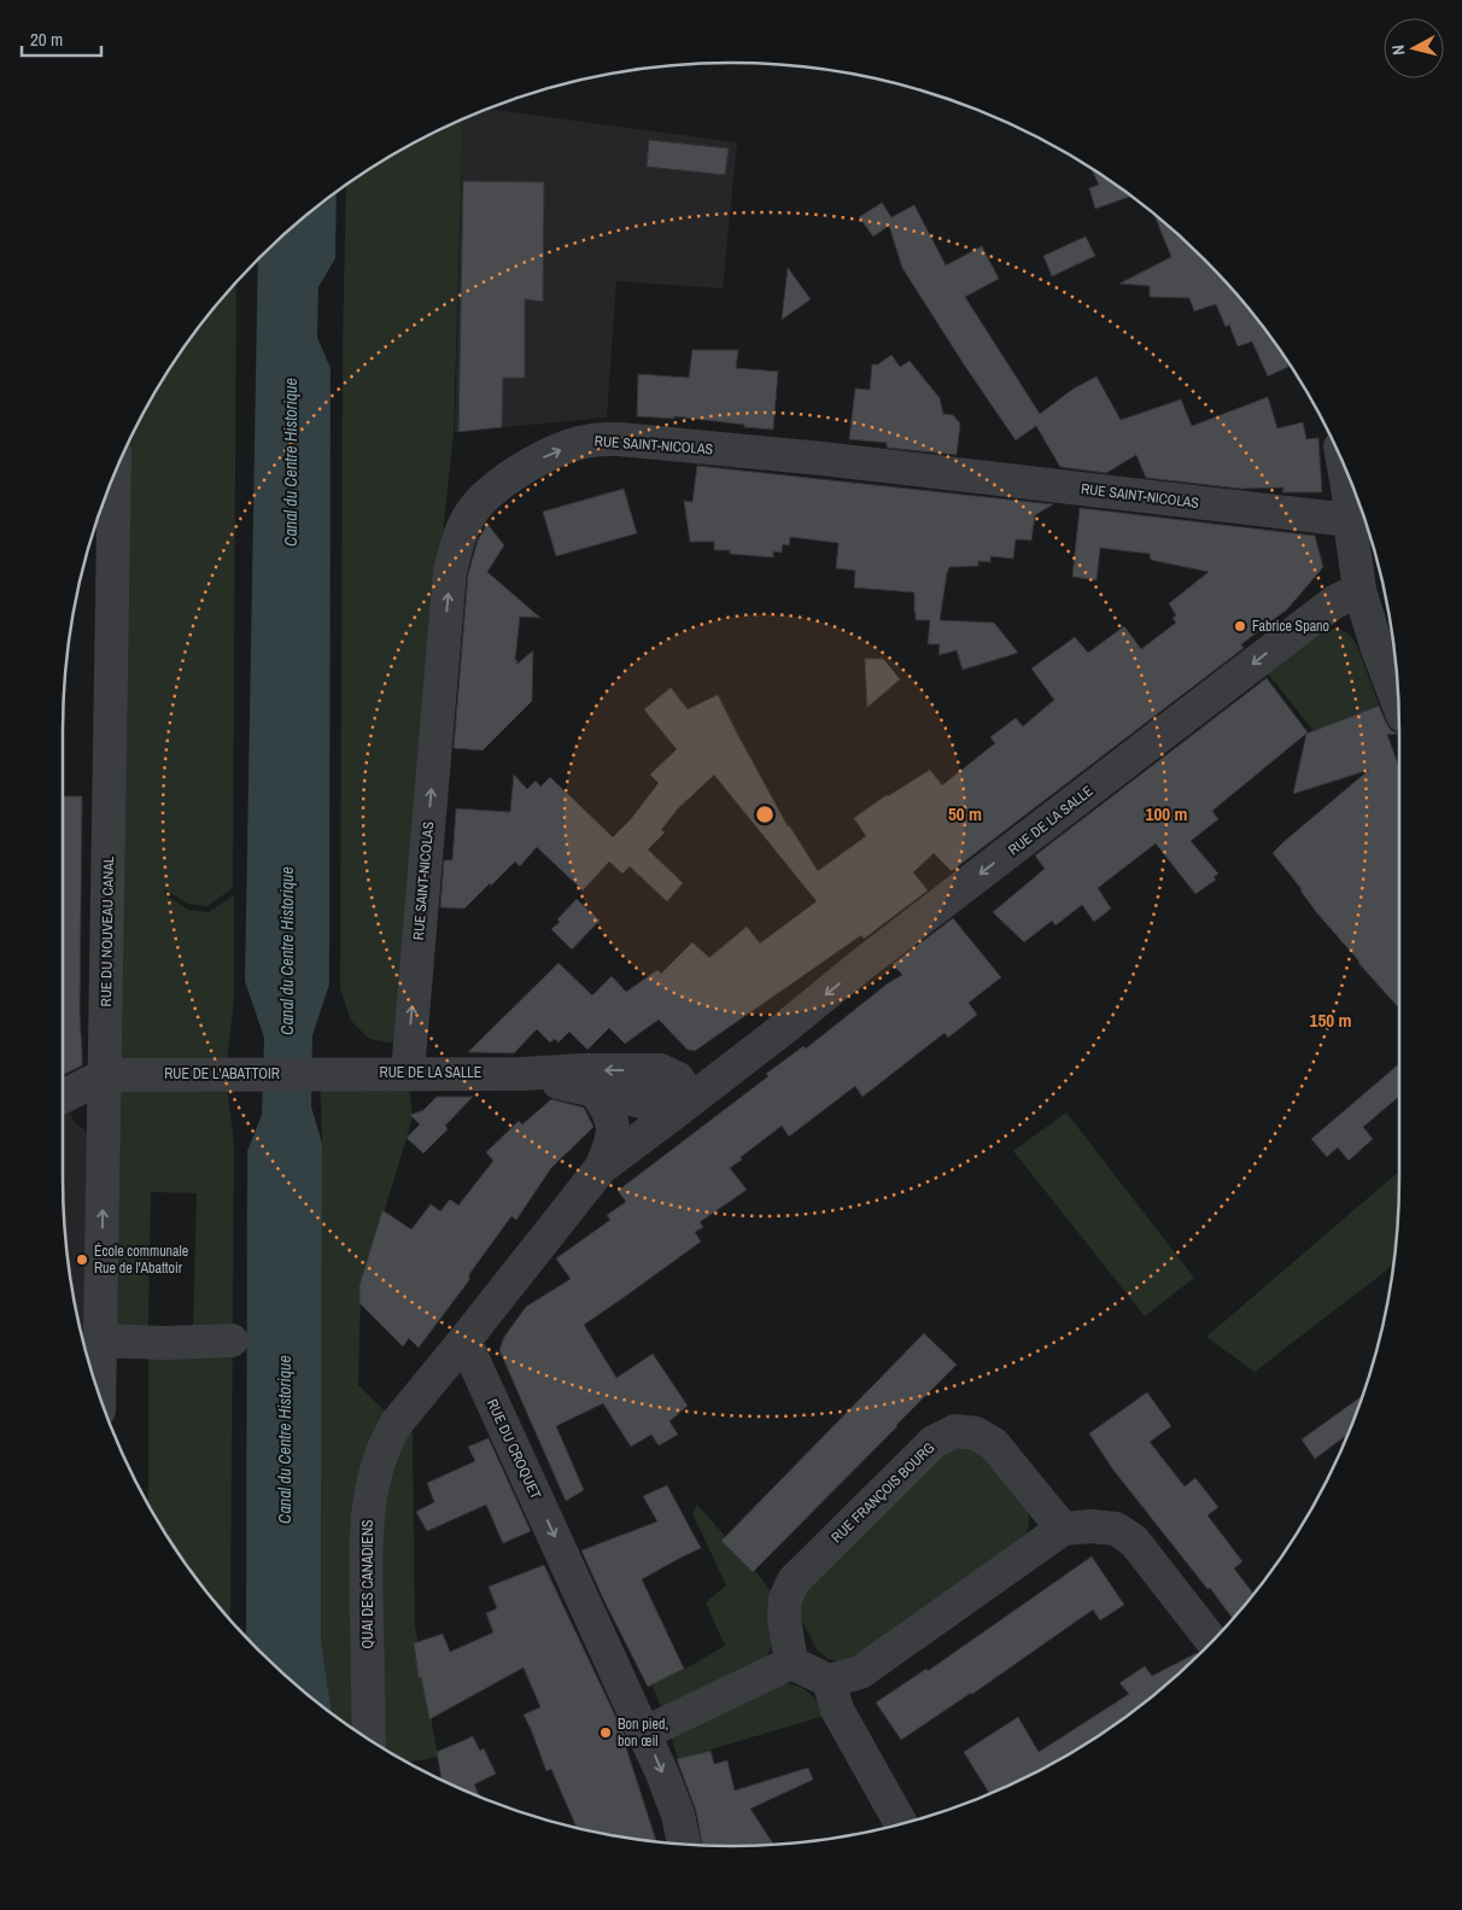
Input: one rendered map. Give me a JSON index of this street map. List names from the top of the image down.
{
  "streets": {
    "street": [
      "RUE SAINT-NICOLAS",
      "RUE DE LA SALLE",
      "RUE DU NOUVEAU CANAL",
      "RUE DE L'ABATTOIR",
      "RUE DU CROQUET",
      "RUE FRANÇOIS BOURG",
      "QUAI DES CANADIENS"
    ]
  },
  "crossings": [
    ["RUE SAINT-NICOLAS", "RUE DE LA SALLE"],
    ["RUE DE LA SALLE", "RUE DE L'ABATTOIR"],
    ["RUE DU NOUVEAU CANAL", "RUE DE L'ABATTOIR"],
    ["RUE DU CROQUET", "QUAI DES CANADIENS"]
  ],
  "one_way": ["RUE DE LA SALLE", "RUE DU CROQUET"],
  "water": ["Canal du Centre Historique"],
  "places": ["Fabrice Spano", "École communale Rue de l'Abattoir", "Bon pied, bon œil"],
  "scale_bar": "20 m",
  "north": "left",
  "rings": ["50 m", "100 m", "150 m"]
}
